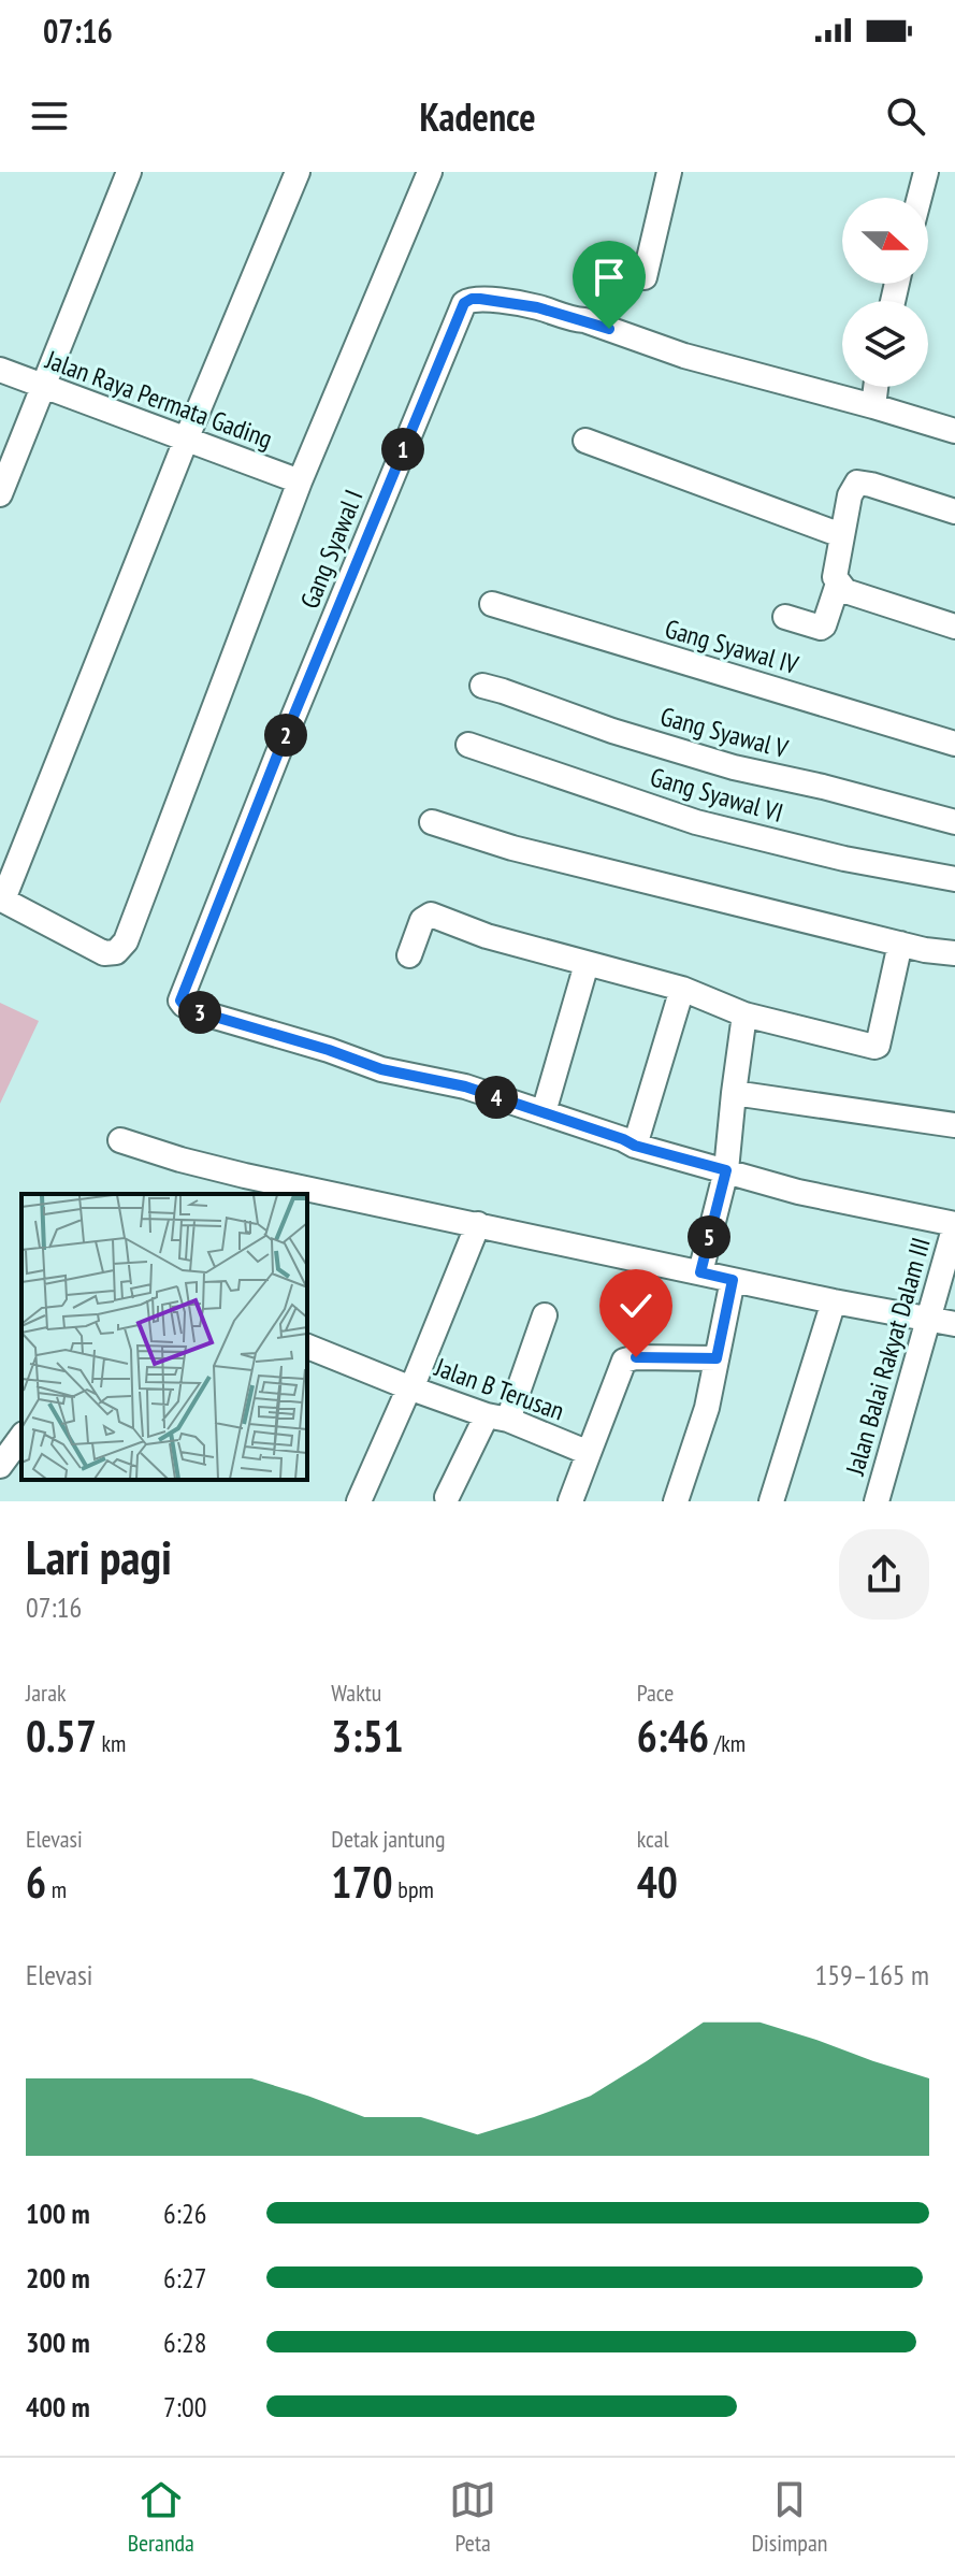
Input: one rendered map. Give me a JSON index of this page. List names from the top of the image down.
{
  "streets": {
    "street": [
      "Jalan Raya Permata Gading",
      "Gang Syawal I",
      "Gang Syawal IV",
      "Gang Syawal V",
      "Gang Syawal VI",
      "Jalan Balai Rakyat Dalam III",
      "Jalan B Terusan"
    ]
  },
  "north": "right",
  "page": {
    "status": "07:16",
    "header": "Kadence",
    "pins": [
      "1",
      "2",
      "3",
      "4",
      "5"
    ],
    "heading": ["Lari pagi", "07:16"],
    "stats": [
      ["Jarak", "0.57 km"],
      ["Waktu", "3:51"],
      ["Pace", "6:46 /km"],
      ["Elevasi", "6 m"],
      ["Detak jantung", "170 bpm"],
      ["kcal", "40"]
    ],
    "chart": ["Elevasi", "159–165 m"],
    "list": [
      {
        "name": "100 m",
        "note": "6:26"
      },
      {
        "name": "200 m",
        "note": "6:27"
      },
      {
        "name": "300 m",
        "note": "6:28"
      },
      {
        "name": "400 m",
        "note": "7:00"
      }
    ],
    "tabs": ["Beranda", "Peta", "Disimpan"]
  }
}
